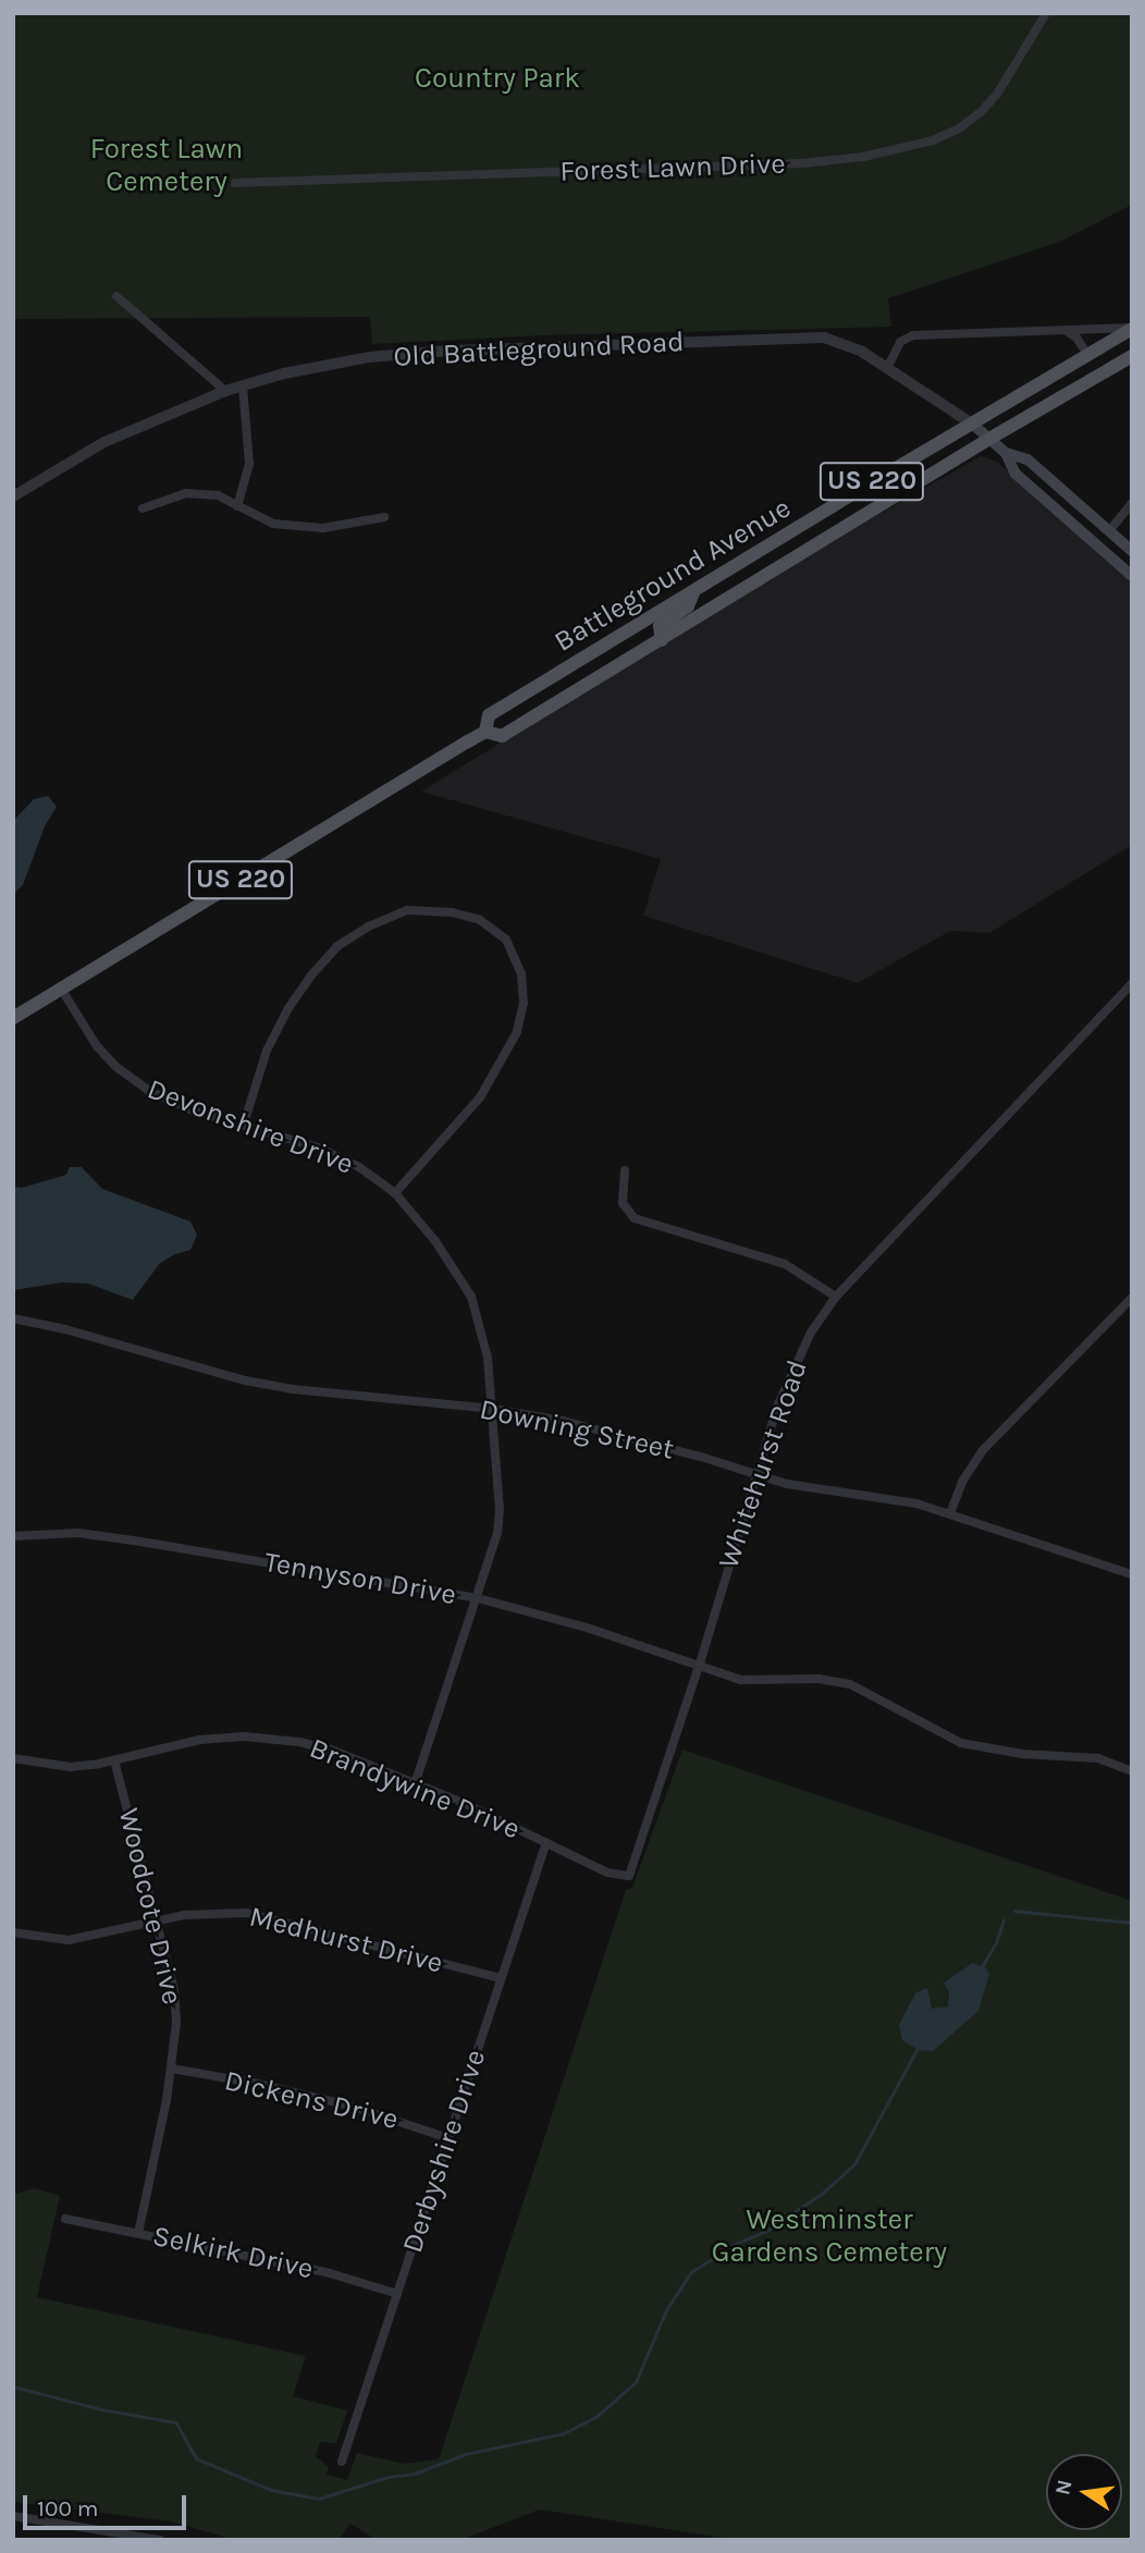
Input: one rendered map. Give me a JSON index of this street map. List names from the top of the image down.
{
  "streets": {
    "main road": ["US 220", "Battleground Avenue"],
    "street": [
      "Forest Lawn Drive",
      "Old Battleground Road",
      "Devonshire Drive",
      "Downing Street",
      "Whitehurst Road",
      "Tennyson Drive",
      "Brandywine Drive",
      "Woodcote Drive",
      "Medhurst Drive",
      "Dickens Drive",
      "Derbyshire Drive",
      "Selkirk Drive"
    ]
  },
  "crossings": [
    ["Old Battleground Road", "Battleground Avenue"],
    ["Battleground Avenue", "Devonshire Drive"],
    ["Devonshire Drive", "Downing Street"],
    ["Devonshire Drive", "Tennyson Drive"],
    ["Devonshire Drive", "Brandywine Drive"],
    ["Downing Street", "Whitehurst Road"],
    ["Whitehurst Road", "Tennyson Drive"],
    ["Whitehurst Road", "Brandywine Drive"],
    ["Brandywine Drive", "Woodcote Drive"],
    ["Brandywine Drive", "Derbyshire Drive"],
    ["Woodcote Drive", "Medhurst Drive"],
    ["Woodcote Drive", "Dickens Drive"],
    ["Woodcote Drive", "Selkirk Drive"],
    ["Medhurst Drive", "Derbyshire Drive"],
    ["Dickens Drive", "Derbyshire Drive"],
    ["Derbyshire Drive", "Selkirk Drive"]
  ],
  "parks": ["Country Park", "Forest Lawn Cemetery", "Westminster Gardens Cemetery"],
  "scale_bar": "100 m",
  "north": "left"
}
